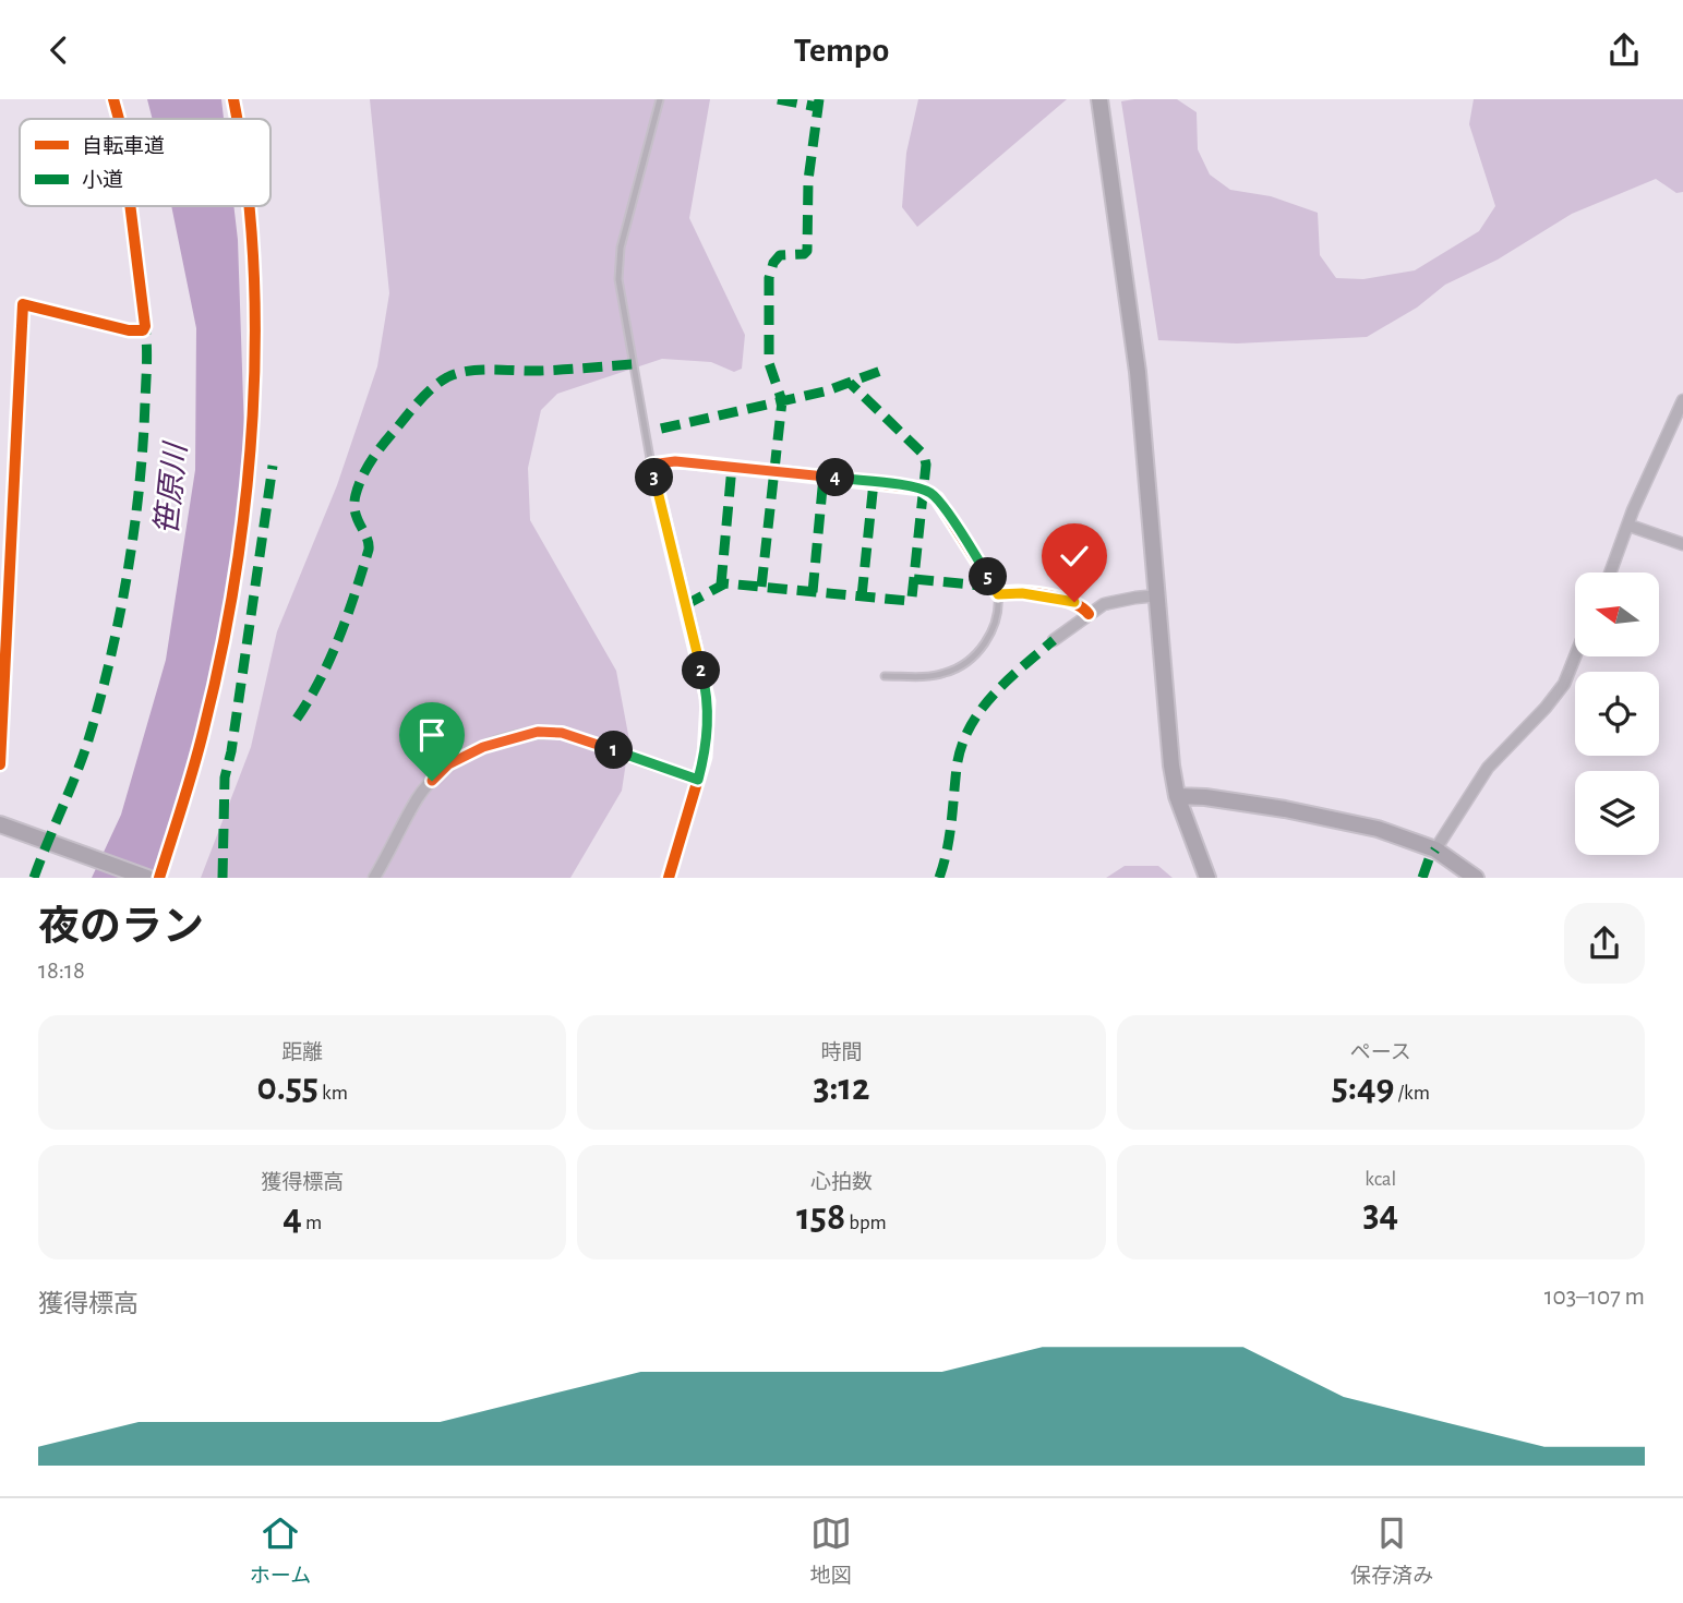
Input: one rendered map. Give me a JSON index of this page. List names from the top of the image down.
{
  "water": ["笹原川"],
  "legend": ["自転車道", "小道"],
  "north": "left",
  "page": {
    "header": "Tempo",
    "pins": [
      "3",
      "4",
      "5",
      "2",
      "1"
    ],
    "heading": ["夜のラン", "18:18"],
    "stats": [
      ["距離", "0.55 km"],
      ["時間", "3:12"],
      ["ペース", "5:49 /km"],
      ["獲得標高", "4 m"],
      ["心拍数", "158 bpm"],
      ["kcal", "34"]
    ],
    "chart": ["獲得標高", "103–107 m"],
    "tabs": ["ホーム", "地図", "保存済み"]
  }
}
